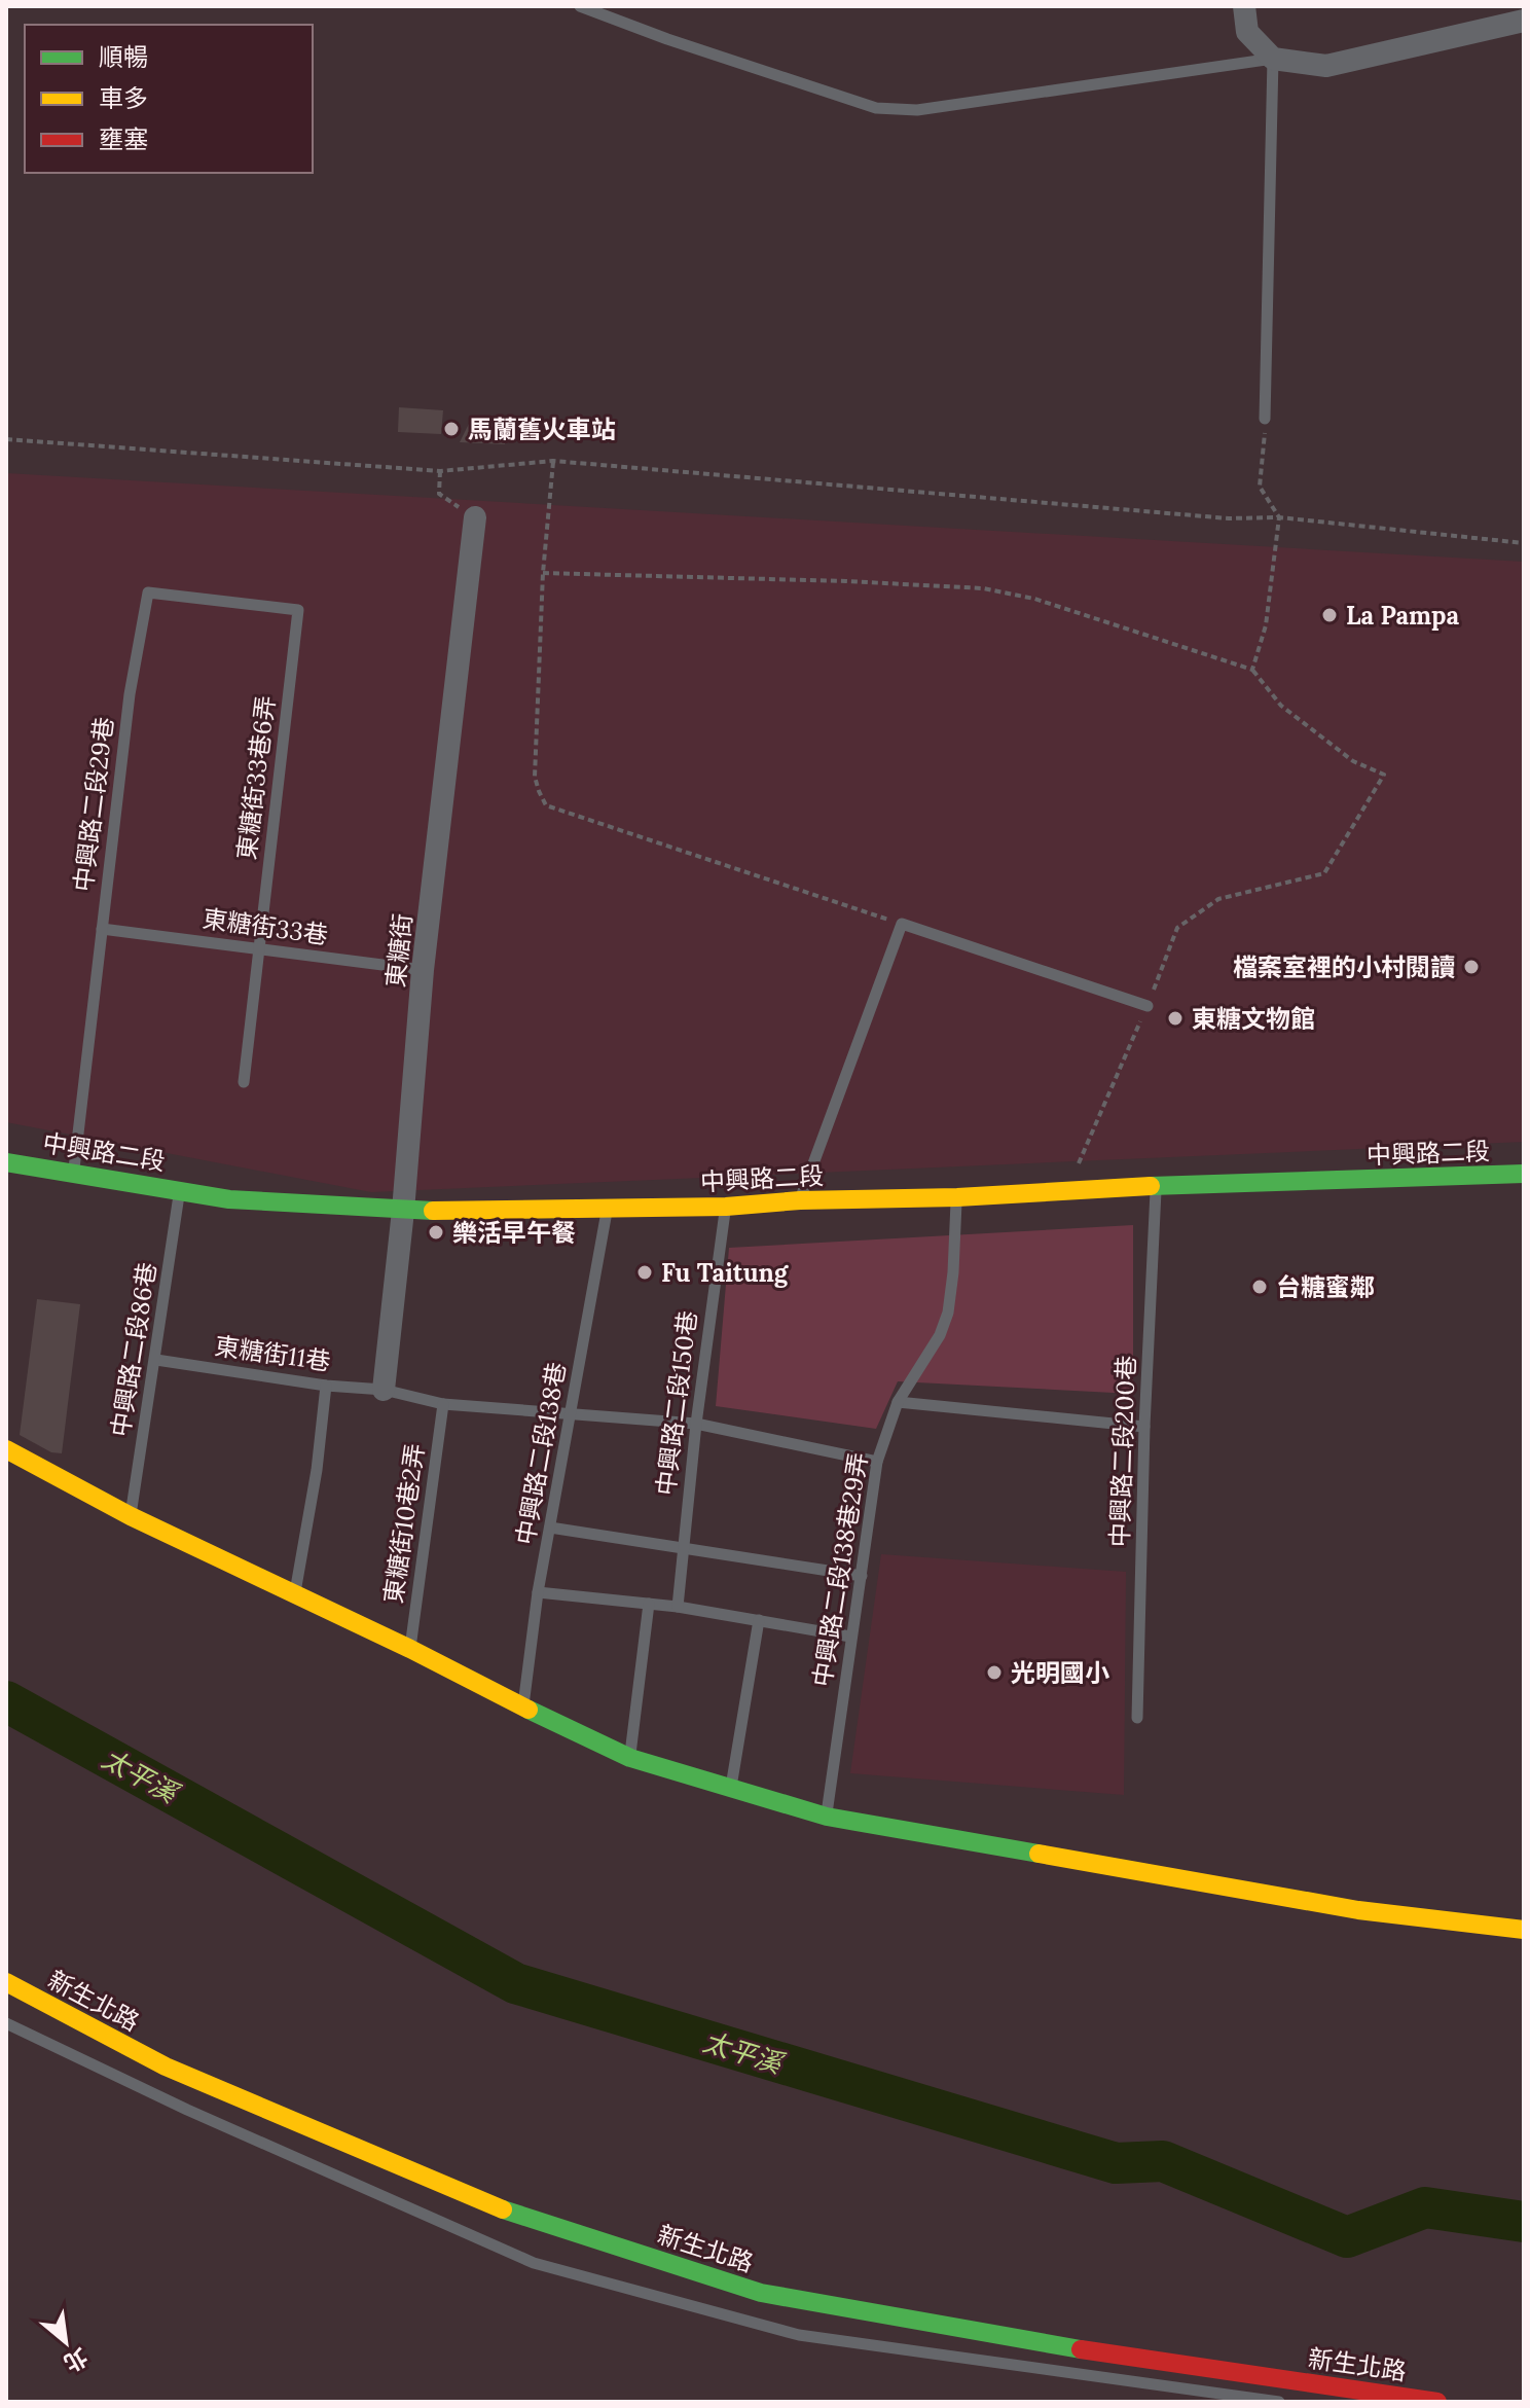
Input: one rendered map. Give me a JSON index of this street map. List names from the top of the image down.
{
  "streets": {
    "street": ["東糖街", "中興路二段", "新生北路"],
    "lane": [
      "東糖街33巷6弄",
      "中興路二段29巷",
      "東糖街33巷",
      "中興路二段86巷",
      "東糖街11巷",
      "中興路二段150巷",
      "中興路二段200巷",
      "中興路二段138巷",
      "東糖街10巷2弄",
      "中興路二段138巷29弄"
    ]
  },
  "crossings": [
    ["東糖街33巷6弄", "中興路二段29巷"],
    ["東糖街33巷6弄", "東糖街33巷"],
    ["中興路二段29巷", "東糖街33巷"],
    ["中興路二段29巷", "中興路二段"],
    ["東糖街33巷", "東糖街"],
    ["東糖街", "中興路二段"],
    ["東糖街", "東糖街11巷"],
    ["中興路二段", "中興路二段86巷"],
    ["中興路二段", "中興路二段150巷"],
    ["中興路二段", "中興路二段200巷"],
    ["中興路二段", "中興路二段138巷"],
    ["中興路二段", "中興路二段138巷29弄"],
    ["中興路二段86巷", "東糖街11巷"],
    ["東糖街11巷", "中興路二段150巷"],
    ["東糖街11巷", "中興路二段138巷"],
    ["東糖街11巷", "東糖街10巷2弄"],
    ["東糖街11巷", "中興路二段138巷29弄"]
  ],
  "water": ["太平溪"],
  "places": [
    "馬蘭舊火車站",
    "La Pampa",
    "檔案室裡的小村閱讀",
    "東糖文物館",
    "樂活早午餐",
    "Fu Taitung",
    "台糖蜜鄰",
    "光明國小"
  ],
  "legend": ["順暢", "車多", "壅塞"],
  "north": "bottom right"
}
